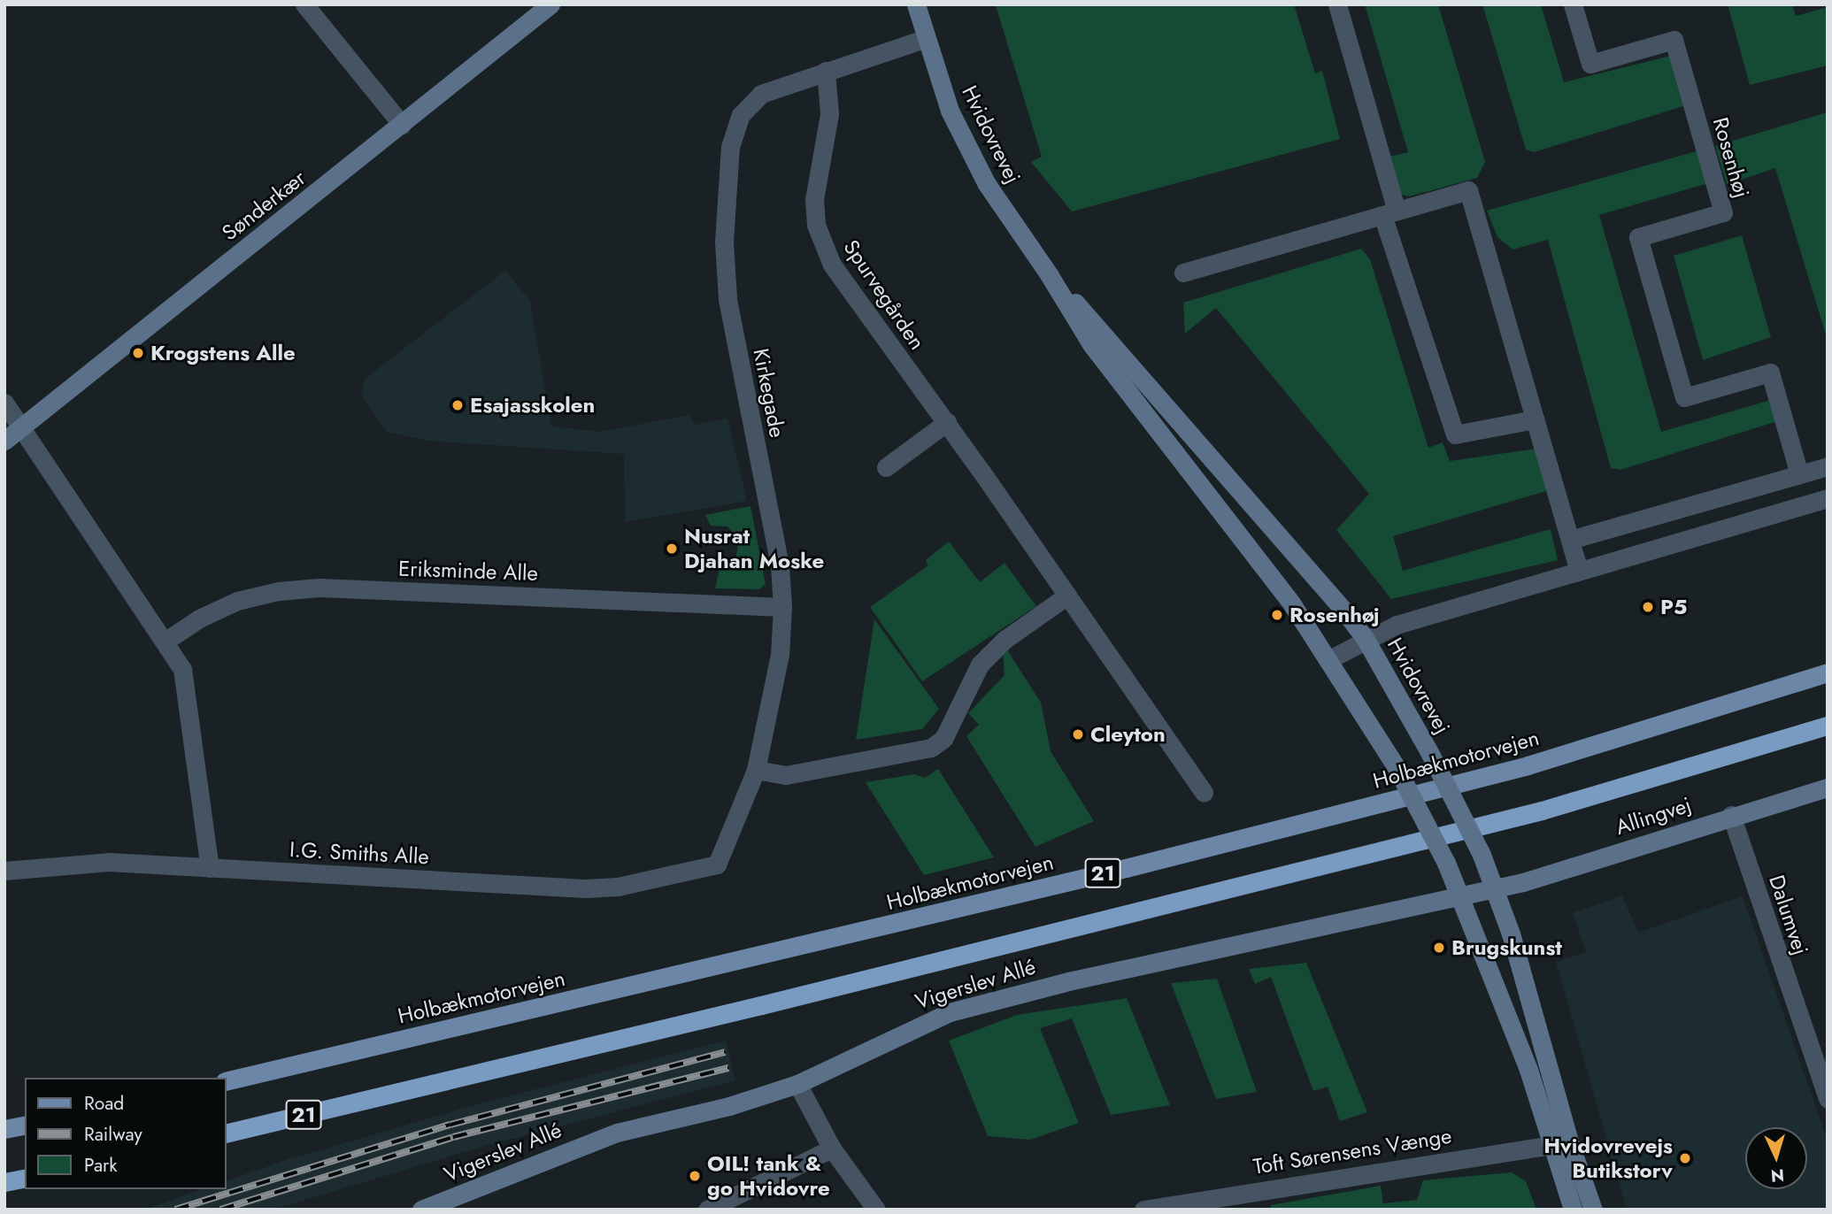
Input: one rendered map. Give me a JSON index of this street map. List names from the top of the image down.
{
  "streets": {
    "highway": ["21"],
    "main road": ["Holbækmotorvejen"],
    "street": [
      "Hvidovrevej",
      "Rosenhøj",
      "Sønderkær",
      "Spurvegården",
      "Kirkegade",
      "Eriksminde Alle",
      "Allingvej",
      "I.G. Smiths Alle",
      "Dalumvej",
      "Vigerslev Allé",
      "Toft Sørensens Vænge"
    ]
  },
  "crossings": [
    ["Hvidovrevej", "Kirkegade"],
    ["Hvidovrevej", "Allingvej"],
    ["Hvidovrevej", "Vigerslev Allé"],
    ["Hvidovrevej", "Toft Sørensens Vænge"],
    ["Spurvegården", "Kirkegade"],
    ["Kirkegade", "Eriksminde Alle"],
    ["Kirkegade", "I.G. Smiths Alle"],
    ["Allingvej", "Dalumvej"],
    ["Allingvej", "Vigerslev Allé"]
  ],
  "places": [
    "Krogstens Alle",
    "Esajasskolen",
    "Nusrat Djahan Moske",
    "P5",
    "Rosenhøj",
    "Cleyton",
    "Brugskunst",
    "Hvidovrevejs Butikstorv",
    "OIL! tank & go Hvidovre"
  ],
  "legend": ["Road", "Railway", "Park"],
  "north": "bottom"
}
